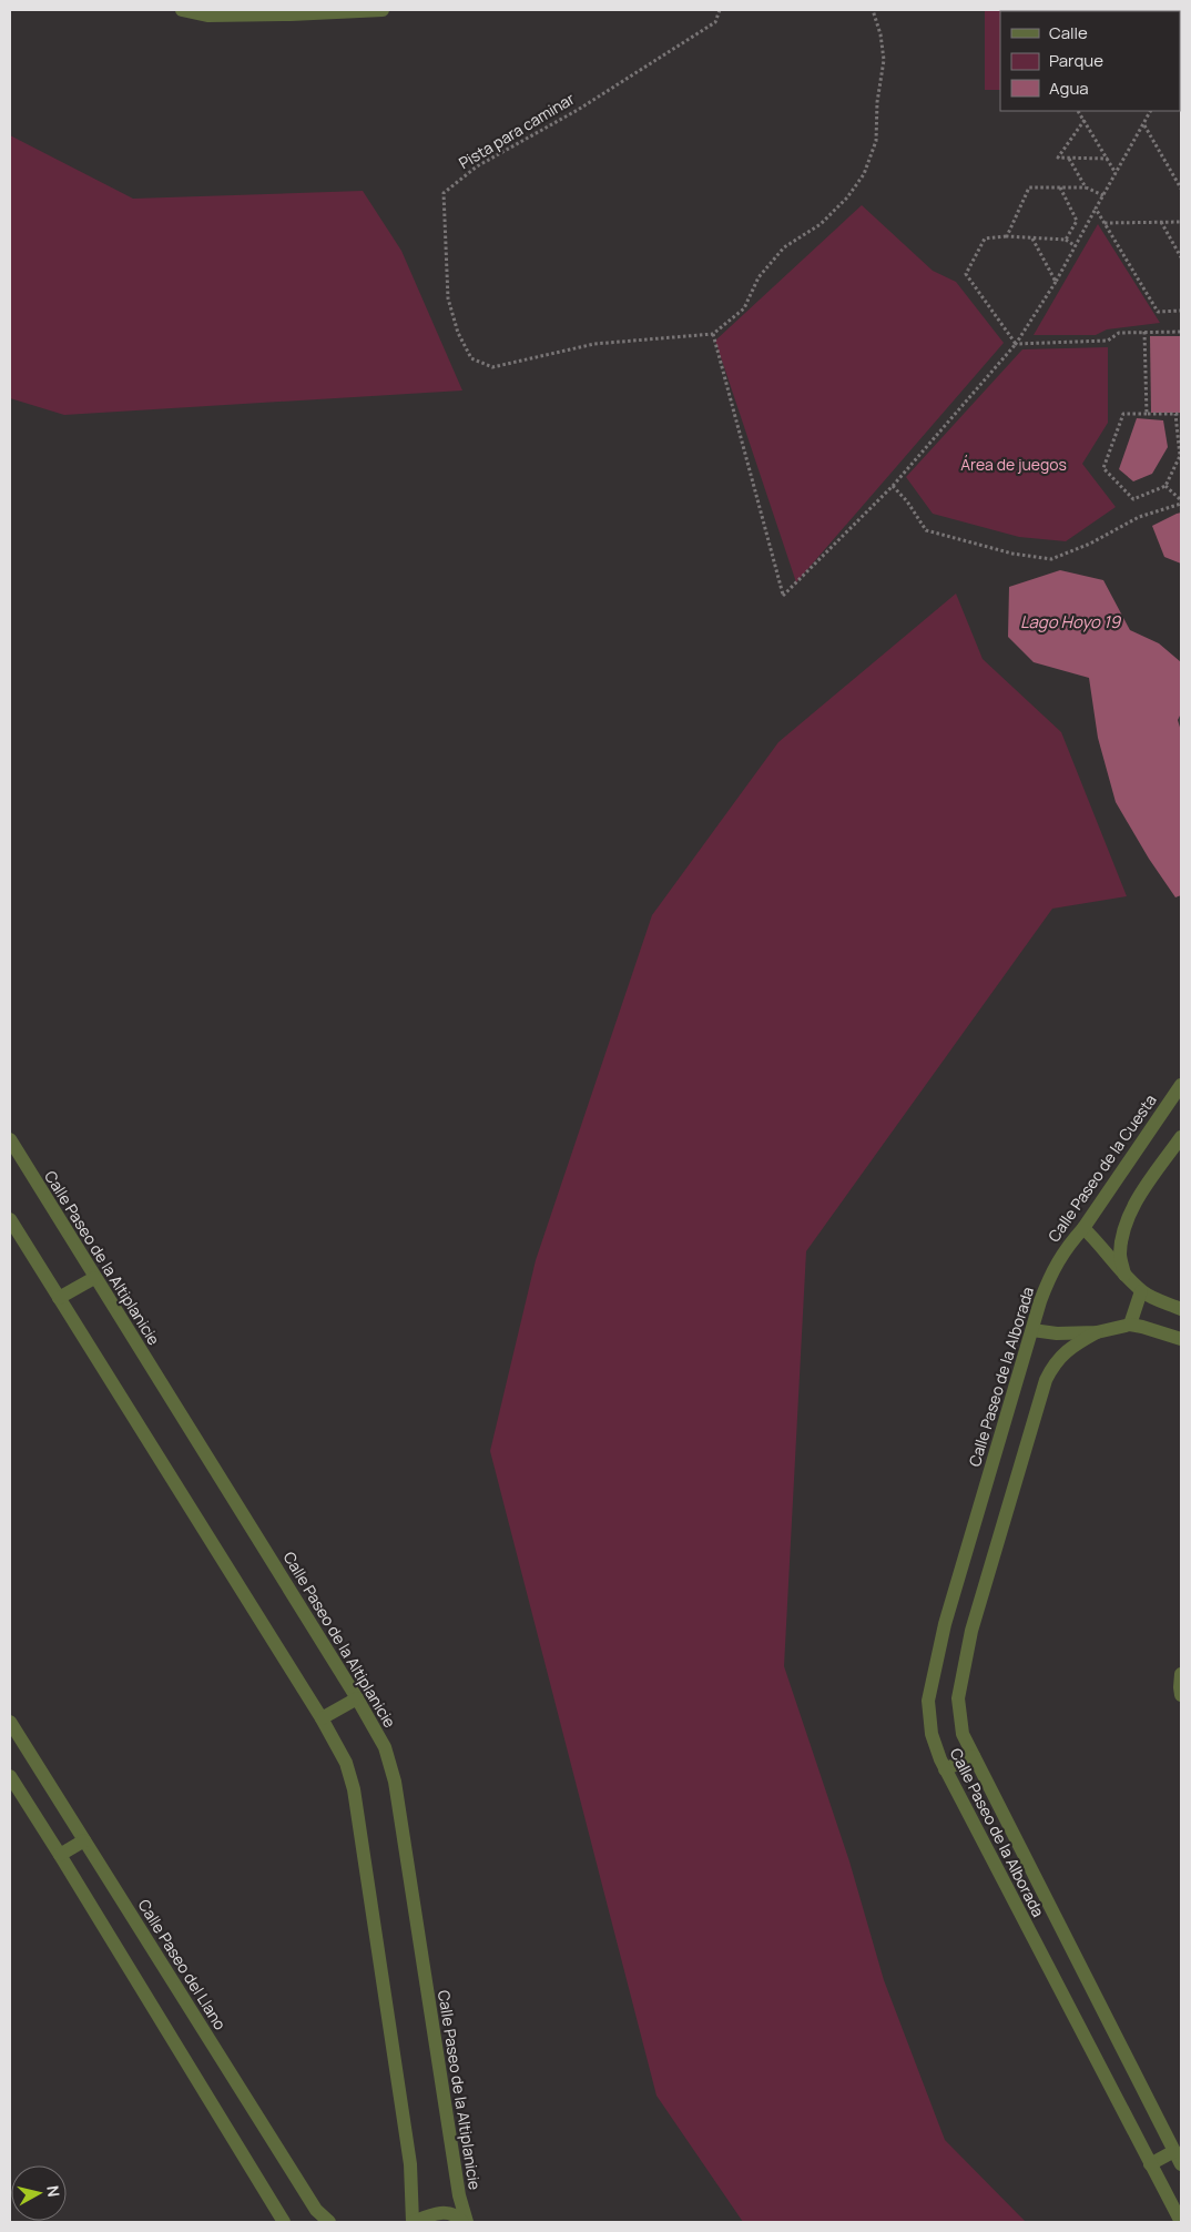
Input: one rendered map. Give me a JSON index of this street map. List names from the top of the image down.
{
  "streets": {
    "street": [
      "Calle Paseo de la Cuesta",
      "Calle Paseo de la Altiplanicie",
      "Calle Paseo de la Alborada",
      "Calle Paseo del Llano"
    ],
    "path": ["Pista para caminar"]
  },
  "crossings": [
    ["Calle Paseo de la Cuesta", "Calle Paseo de la Alborada"]
  ],
  "water": ["Lago Hoyo 19"],
  "parks": ["Área de juegos"],
  "legend": ["Calle", "Parque", "Agua"],
  "north": "right"
}
